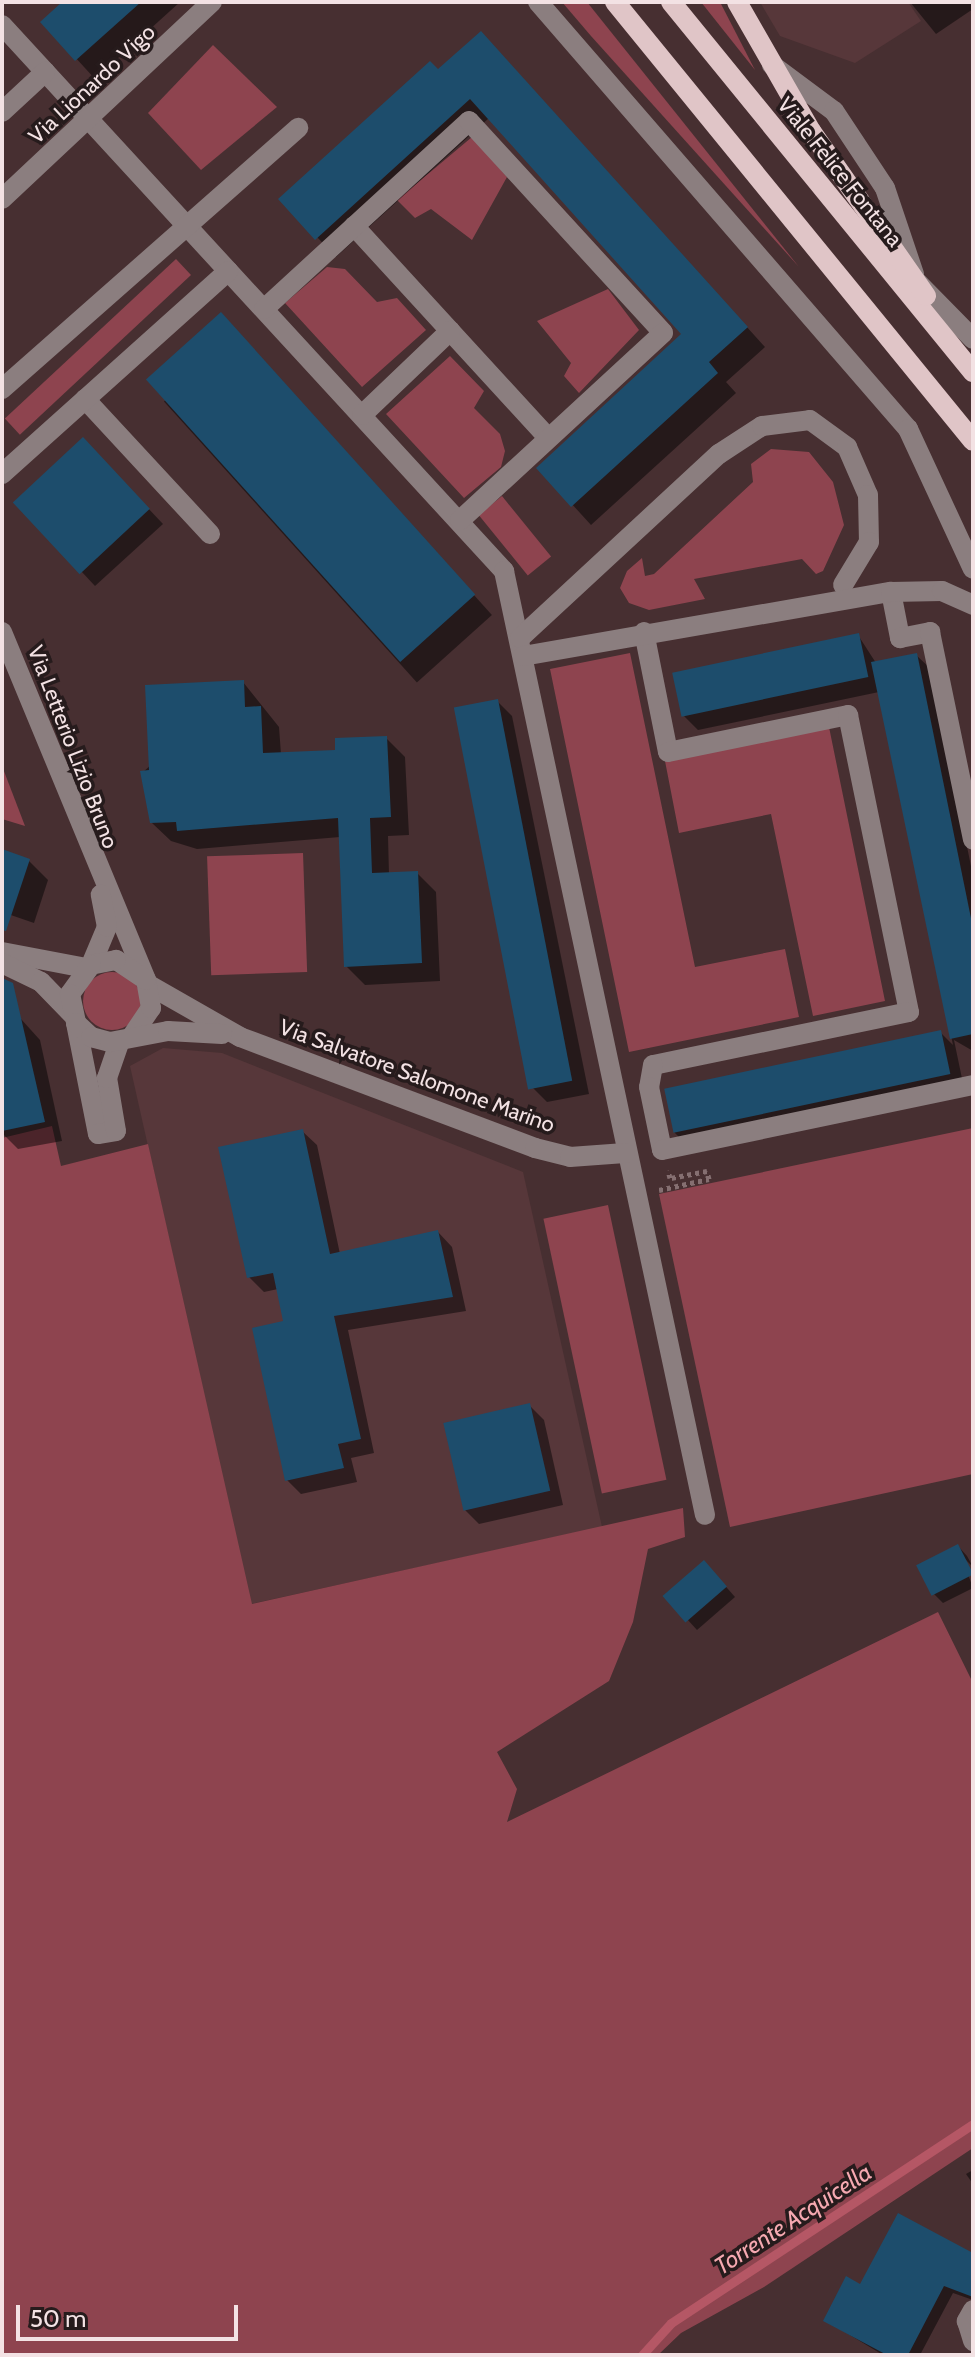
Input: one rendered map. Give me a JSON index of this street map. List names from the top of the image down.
{
  "streets": {
    "main road": ["Viale Felice Fontana"],
    "street": ["Via Lionardo Vigo", "Via Letterio Lizio Bruno", "Via Salvatore Salomone Marino"]
  },
  "water": ["Torrente Acquicella"],
  "scale_bar": "50 m"
}
